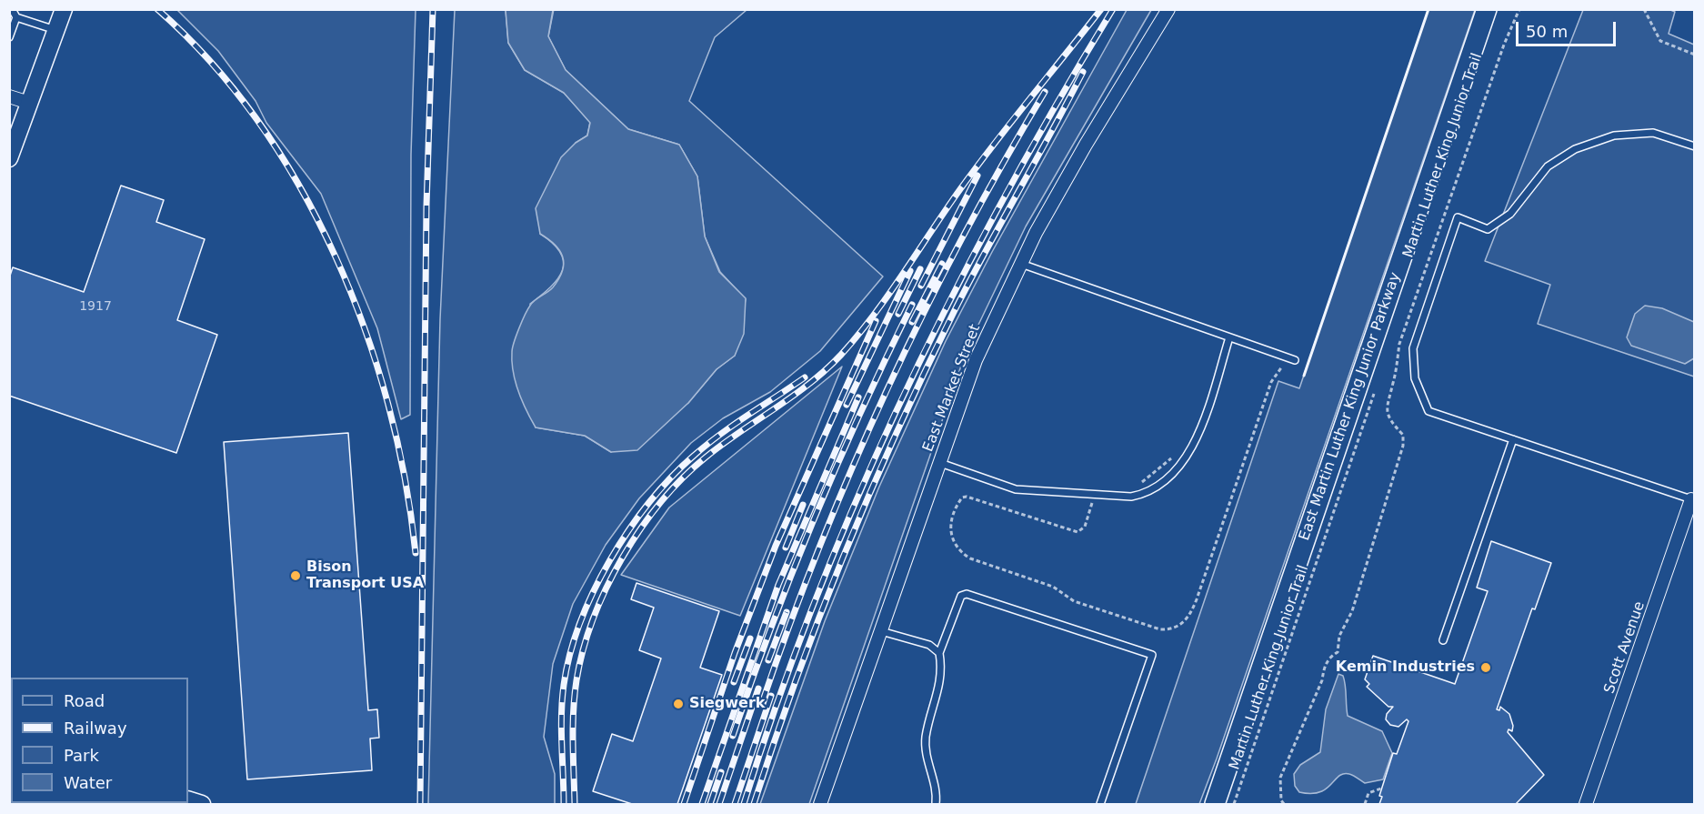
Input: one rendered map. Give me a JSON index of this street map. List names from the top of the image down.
{
  "streets": {
    "main road": ["East Martin Luther King Junior Parkway"],
    "street": ["East Market Street", "Scott Avenue"],
    "path": ["Martin Luther King Junior Trail"]
  },
  "places": ["Bison Transport USA", "Kemin Industries", "Siegwerk"],
  "house_numbers": ["1917"],
  "legend": [
    "Road",
    "Railway",
    "Park",
    "Water"
  ],
  "scale_bar": "50 m"
}
